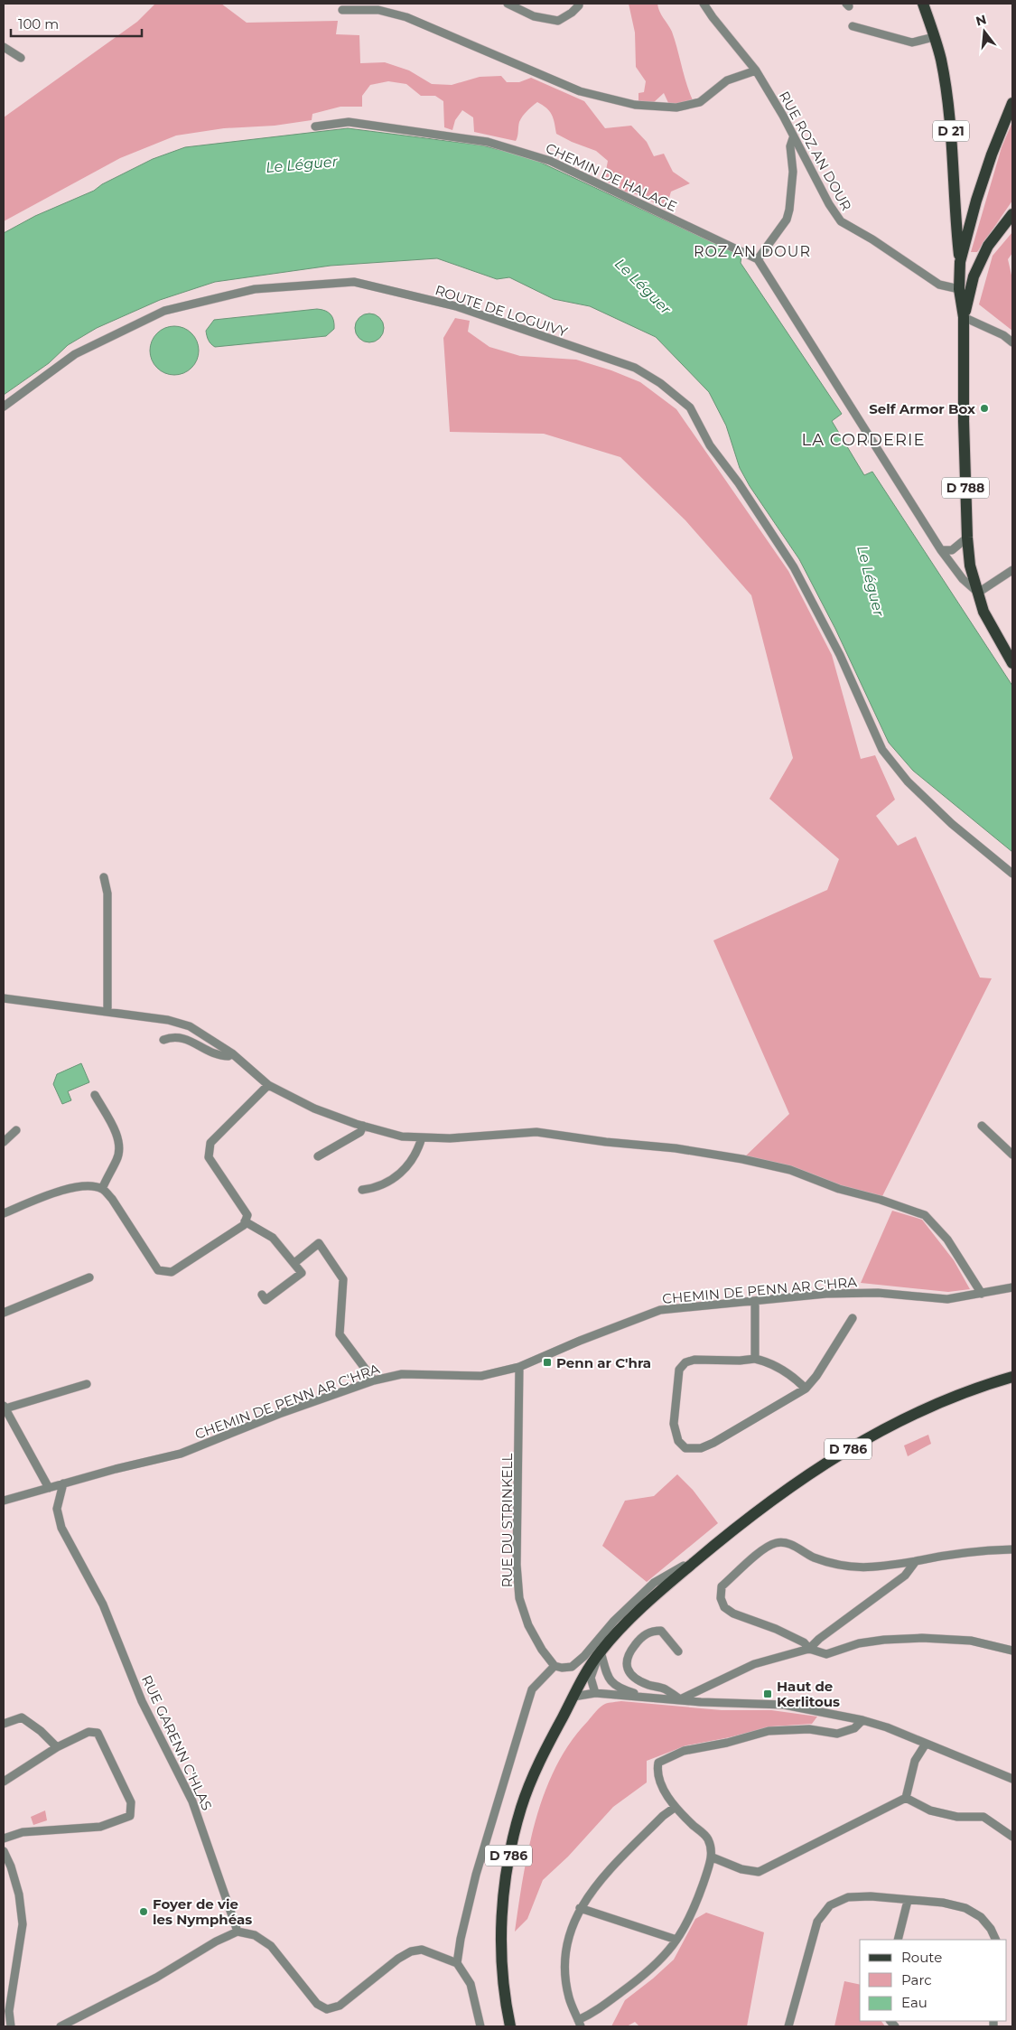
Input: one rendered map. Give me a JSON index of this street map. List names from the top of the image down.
{
  "streets": {
    "main road": ["D 21", "D 788", "D 786"],
    "street": [
      "RUE ROZ AN DOUR",
      "CHEMIN DE HALAGE",
      "ROUTE DE LOGUIVY",
      "CHEMIN DE PENN AR C'HRA",
      "RUE DU STRINKELL",
      "RUE GARENN C'HLAS"
    ]
  },
  "crossings": [
    ["D 21", "D 788"],
    ["RUE ROZ AN DOUR", "D 788"],
    ["CHEMIN DE PENN AR C'HRA", "RUE DU STRINKELL"],
    ["CHEMIN DE PENN AR C'HRA", "RUE GARENN C'HLAS"]
  ],
  "districts": ["ROZ AN DOUR", "LA CORDERIE"],
  "water": ["Le Léguer"],
  "places": {
    "other": ["Self Armor Box", "Foyer de vie les Nymphéas"],
    "transit": ["Penn ar C'hra", "Haut de Kerlitous"]
  },
  "legend": ["Route", "Parc", "Eau"],
  "scale_bar": "100 m",
  "north": "top"
}
